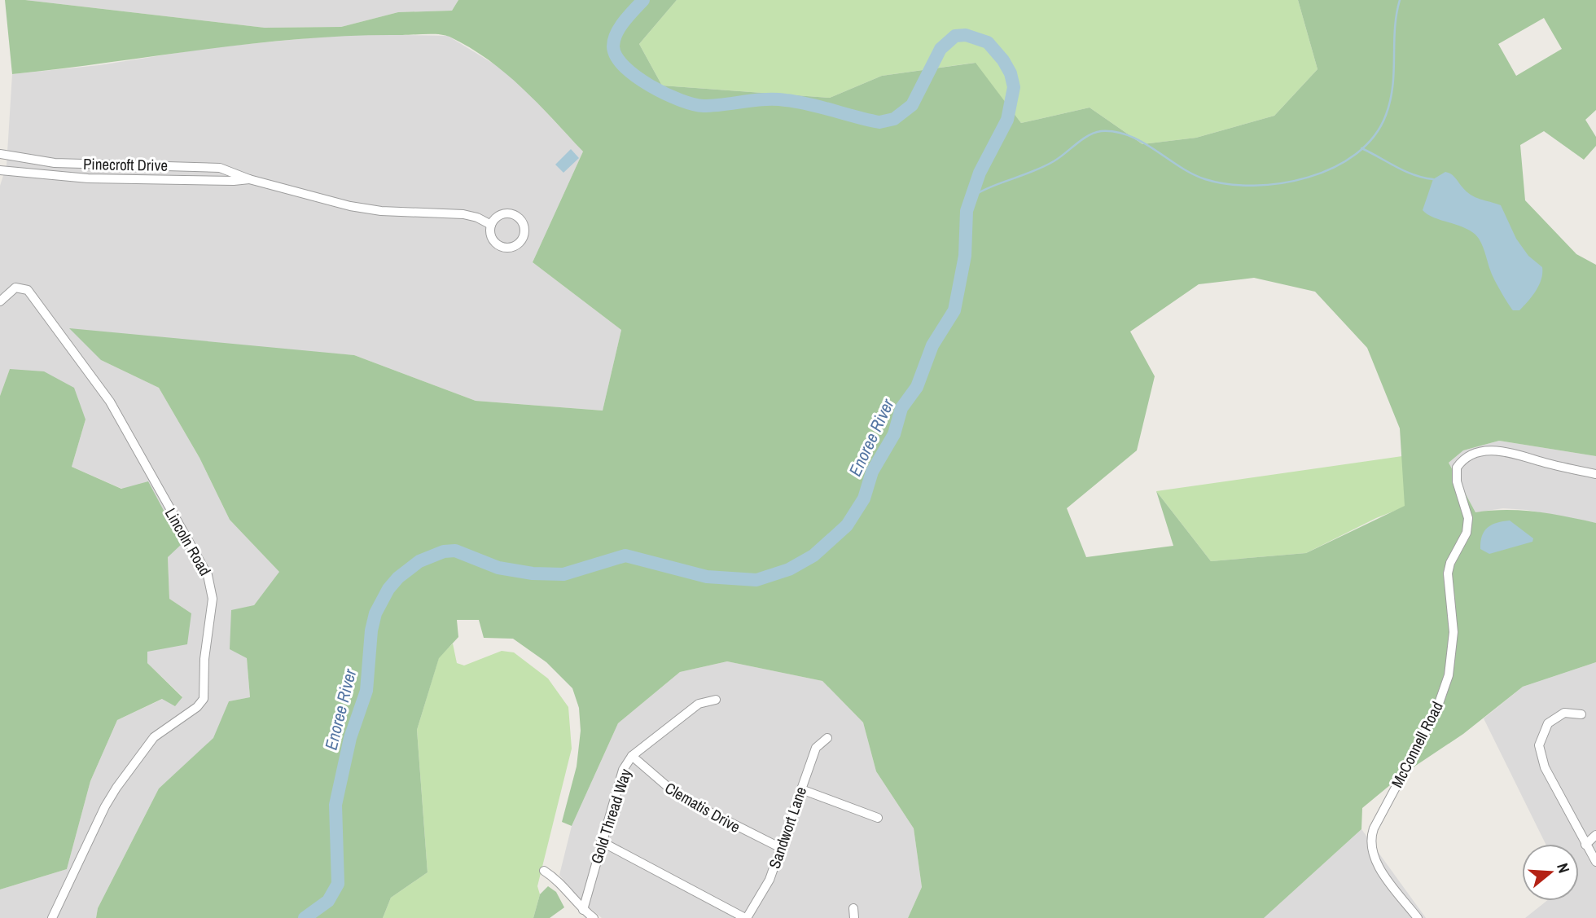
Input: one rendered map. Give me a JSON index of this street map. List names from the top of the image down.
{
  "streets": {
    "street": [
      "Pinecroft Drive",
      "Lincoln Road",
      "McConnell Road",
      "Clematis Drive",
      "Gold Thread Way",
      "Sandwort Lane"
    ]
  },
  "crossings": [
    ["Clematis Drive", "Gold Thread Way"],
    ["Clematis Drive", "Sandwort Lane"]
  ],
  "water": ["Enoree River"],
  "north": "right"
}
